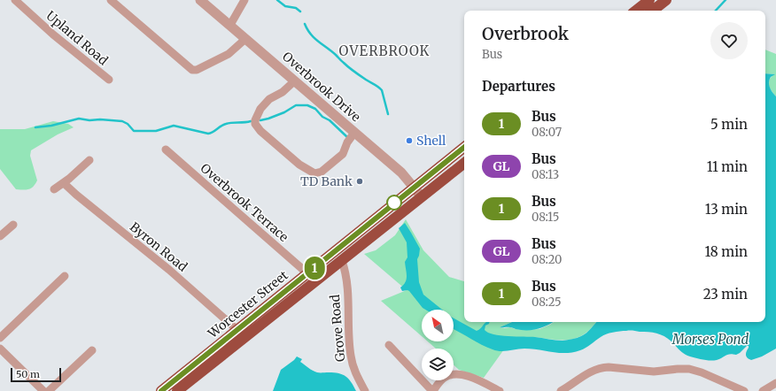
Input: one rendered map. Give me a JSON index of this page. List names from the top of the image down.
{
  "streets": {
    "highway": ["Worcester Street"],
    "street": [
      "Upland Road",
      "Overbrook Drive",
      "Overbrook Terrace",
      "Byron Road",
      "Grove Road"
    ]
  },
  "crossings": [
    ["Overbrook Drive", "Worcester Street"],
    ["Overbrook Terrace", "Worcester Street"],
    ["Byron Road", "Worcester Street"],
    ["Worcester Street", "Grove Road"]
  ],
  "districts": ["OVERBROOK"],
  "water": ["Morses Pond"],
  "places": ["Shell", "TD Bank"],
  "lines": ["bus line 1"],
  "scale_bar": "50 m",
  "north": "top left",
  "page": {
    "on_map": "1",
    "heading": [
      ["Overbrook", "Bus"],
      "Departures"
    ],
    "list": [
      {
        "mark": "1",
        "name": "Bus",
        "note": "08:07",
        "value": "5 min"
      },
      {
        "mark": "GL",
        "name": "Bus",
        "note": "08:13",
        "value": "11 min"
      },
      {
        "mark": "1",
        "name": "Bus",
        "note": "08:15",
        "value": "13 min"
      },
      {
        "mark": "GL",
        "name": "Bus",
        "note": "08:20",
        "value": "18 min"
      },
      {
        "mark": "1",
        "name": "Bus",
        "note": "08:25",
        "value": "23 min"
      }
    ],
    "scale": "50 m"
  }
}
